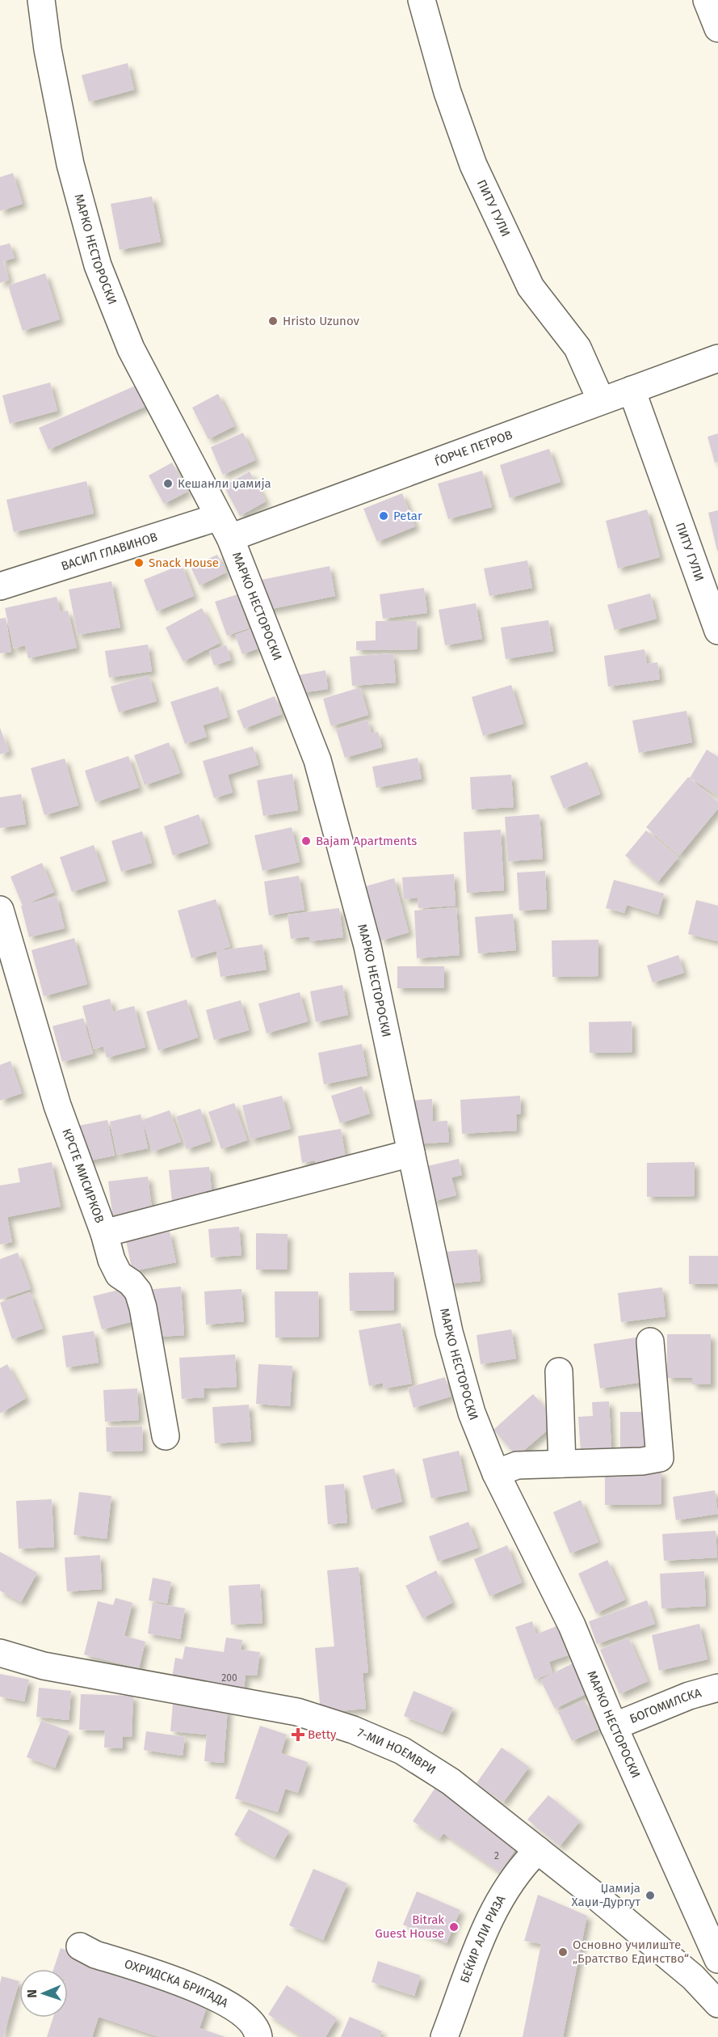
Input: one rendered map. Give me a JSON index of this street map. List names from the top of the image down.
{
  "streets": {
    "street": [
      "ПИТУ ГУЛИ",
      "МАРКО НЕСТОРОСКИ",
      "ЃОРЧЕ ПЕТРОВ",
      "ВАСИЛ ГЛАВИНОВ",
      "КРСТЕ МИСИРКОВ",
      "БОГОМИЛСКА",
      "7-МИ НОЕМВРИ",
      "БЕЌИР АЛИ РИЗА",
      "ОХРИДСКА БРИГАДА"
    ]
  },
  "crossings": [
    ["ПИТУ ГУЛИ", "ЃОРЧЕ ПЕТРОВ"],
    ["МАРКО НЕСТОРОСКИ", "ЃОРЧЕ ПЕТРОВ"],
    ["МАРКО НЕСТОРОСКИ", "ВАСИЛ ГЛАВИНОВ"],
    ["МАРКО НЕСТОРОСКИ", "БОГОМИЛСКА"],
    ["ЃОРЧЕ ПЕТРОВ", "ВАСИЛ ГЛАВИНОВ"],
    ["7-МИ НОЕМВРИ", "БЕЌИР АЛИ РИЗА"]
  ],
  "places": {
    "other": [
      "Hristo Uzunov",
      "Кешанли џамија",
      "Petar",
      "Snack House",
      "Bajam Apartments",
      "Џамија Хаџи-Дургут",
      "Bitrak Guest House",
      "Основно училиште „Братство Единство“"
    ],
    "health": ["Betty"]
  },
  "house_numbers": ["200", "2"],
  "north": "left"
}
